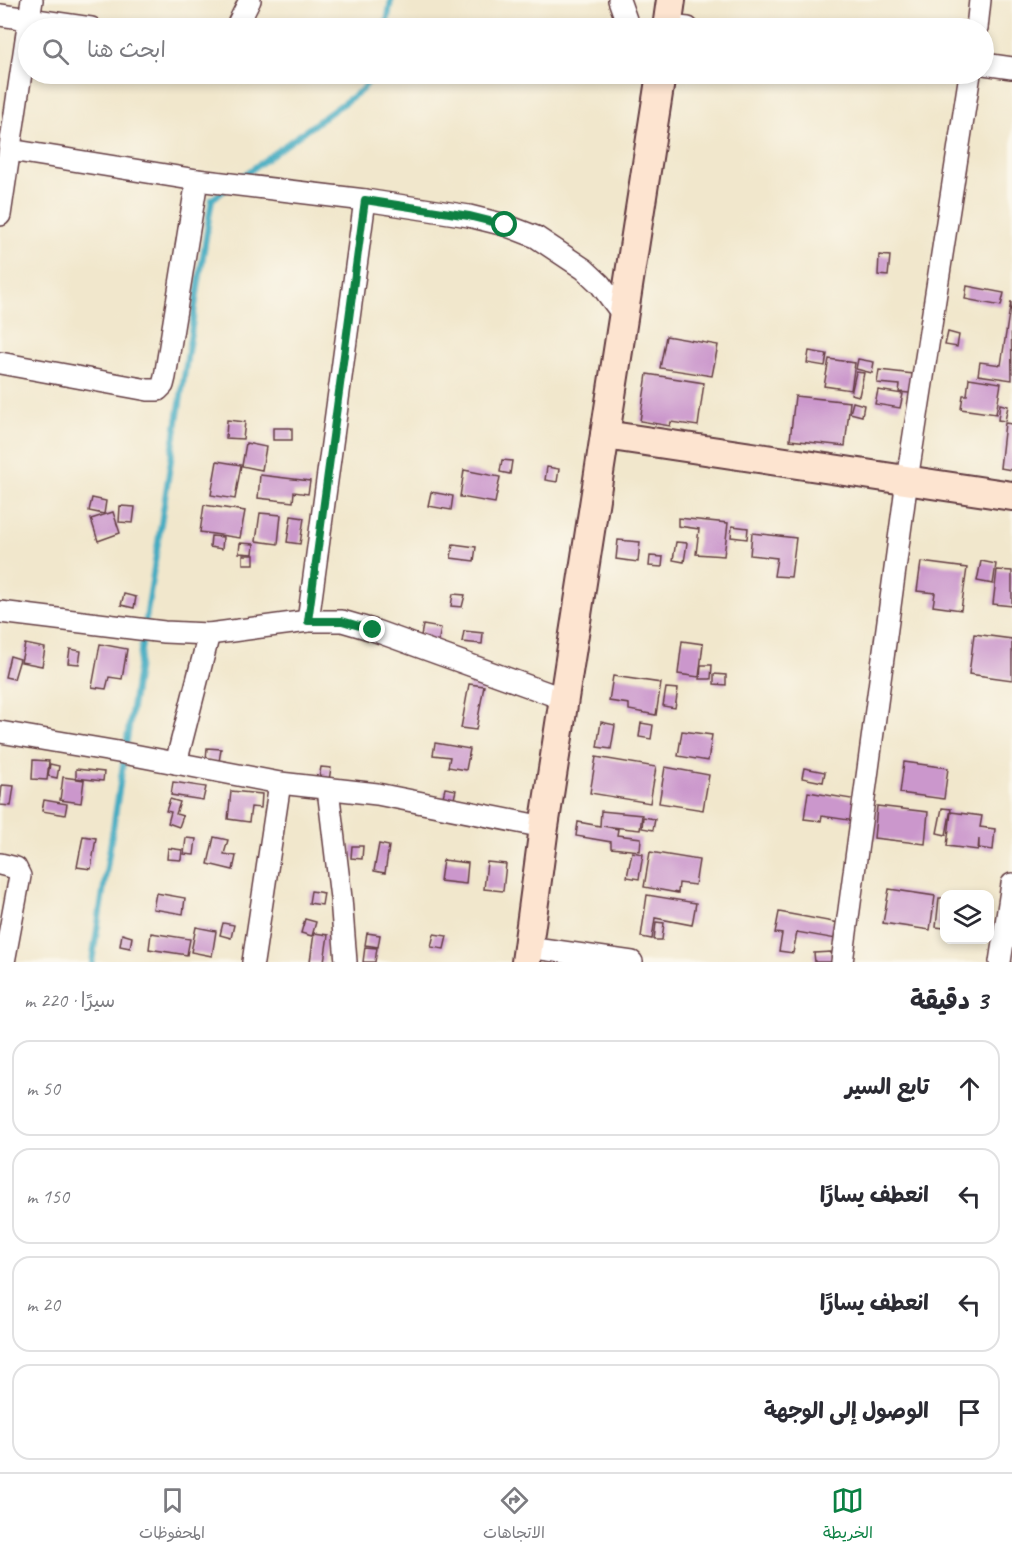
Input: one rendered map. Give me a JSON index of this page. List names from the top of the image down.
{
  "page": {
    "search": "ابحث هنا",
    "heading": ["3 دقيقة", "سيرًا · 220 m"],
    "list": [
      ["تابع السير", "50 m"],
      ["انعطف يسارًا", "150 m"],
      ["انعطف يسارًا", "20 m"],
      "الوصول إلى الوجهة"
    ],
    "nav": ["الخريطة", "الاتجاهات", "المحفوظات"]
  }
}
